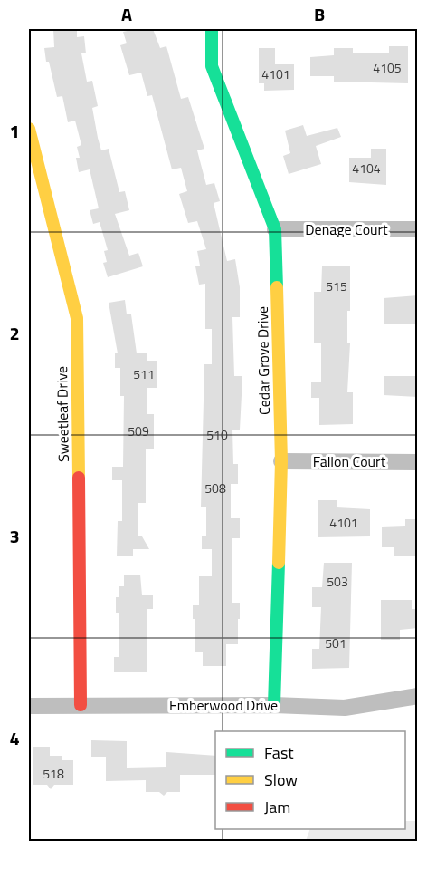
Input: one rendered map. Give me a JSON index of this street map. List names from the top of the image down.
{
  "streets": {
    "street": [
      "Denage Court",
      "Cedar Grove Drive",
      "Sweetleaf Drive",
      "Fallon Court",
      "Emberwood Drive"
    ]
  },
  "crossings": [
    ["Denage Court", "Cedar Grove Drive"],
    ["Cedar Grove Drive", "Fallon Court"],
    ["Cedar Grove Drive", "Emberwood Drive"],
    ["Sweetleaf Drive", "Emberwood Drive"]
  ],
  "house_numbers": [
    "4105",
    "4101",
    "4104",
    "515",
    "511",
    "509",
    "510",
    "508",
    "4101",
    "503",
    "501",
    "518"
  ],
  "legend": ["Fast", "Slow", "Jam"],
  "grid": {
    "columns": ["A", "B"],
    "rows": [
      "1",
      "2",
      "3",
      "4"
    ]
  }
}
